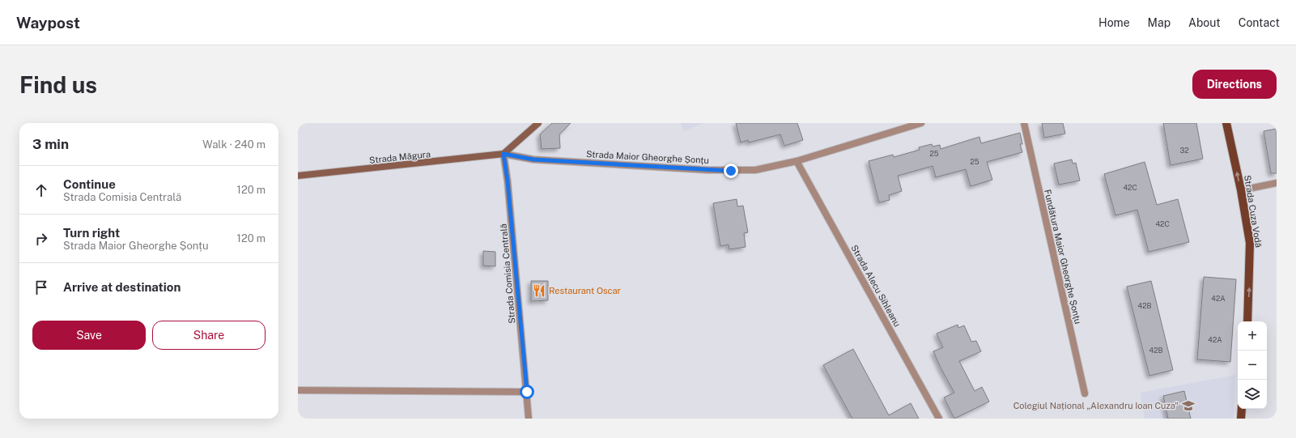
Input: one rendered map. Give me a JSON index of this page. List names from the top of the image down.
{
  "streets": {
    "main road": ["Strada Măgura", "Strada Cuza Vodă"],
    "street": [
      "Strada Maior Gheorghe Șonțu",
      "Fundătura Maior Gheorghe Șonțu",
      "Strada Comisia Centrală",
      "Strada Alecu Sihleanu"
    ]
  },
  "crossings": [
    ["Strada Măgura", "Strada Maior Gheorghe Șonțu"],
    ["Strada Măgura", "Strada Comisia Centrală"],
    ["Strada Maior Gheorghe Șonțu", "Strada Comisia Centrală"],
    ["Strada Maior Gheorghe Șonțu", "Strada Alecu Sihleanu"]
  ],
  "one_way": ["Strada Cuza Vodă"],
  "places": {
    "restaurant": ["Restaurant Oscar"],
    "school or university": ["Colegiul Național „Alexandru Ioan Cuza\""]
  },
  "house_numbers": [
    "32",
    "25",
    "25",
    "42C",
    "42C",
    "42A",
    "42B",
    "42A",
    "42B"
  ],
  "page": {
    "header": "Waypost",
    "nav": [
      "Home",
      "Map",
      "About",
      "Contact"
    ],
    "buttons": [
      "Directions",
      ["Save", "Share"]
    ],
    "title": "Find us",
    "heading": ["3 min", "Walk · 240 m"],
    "list": [
      ["Continue", "Strada Comisia Centrală", "120 m"],
      ["Turn right", "Strada Maior Gheorghe Șonțu", "120 m"],
      "Arrive at destination"
    ],
    "map_buttons": ["+", "−"]
  }
}
